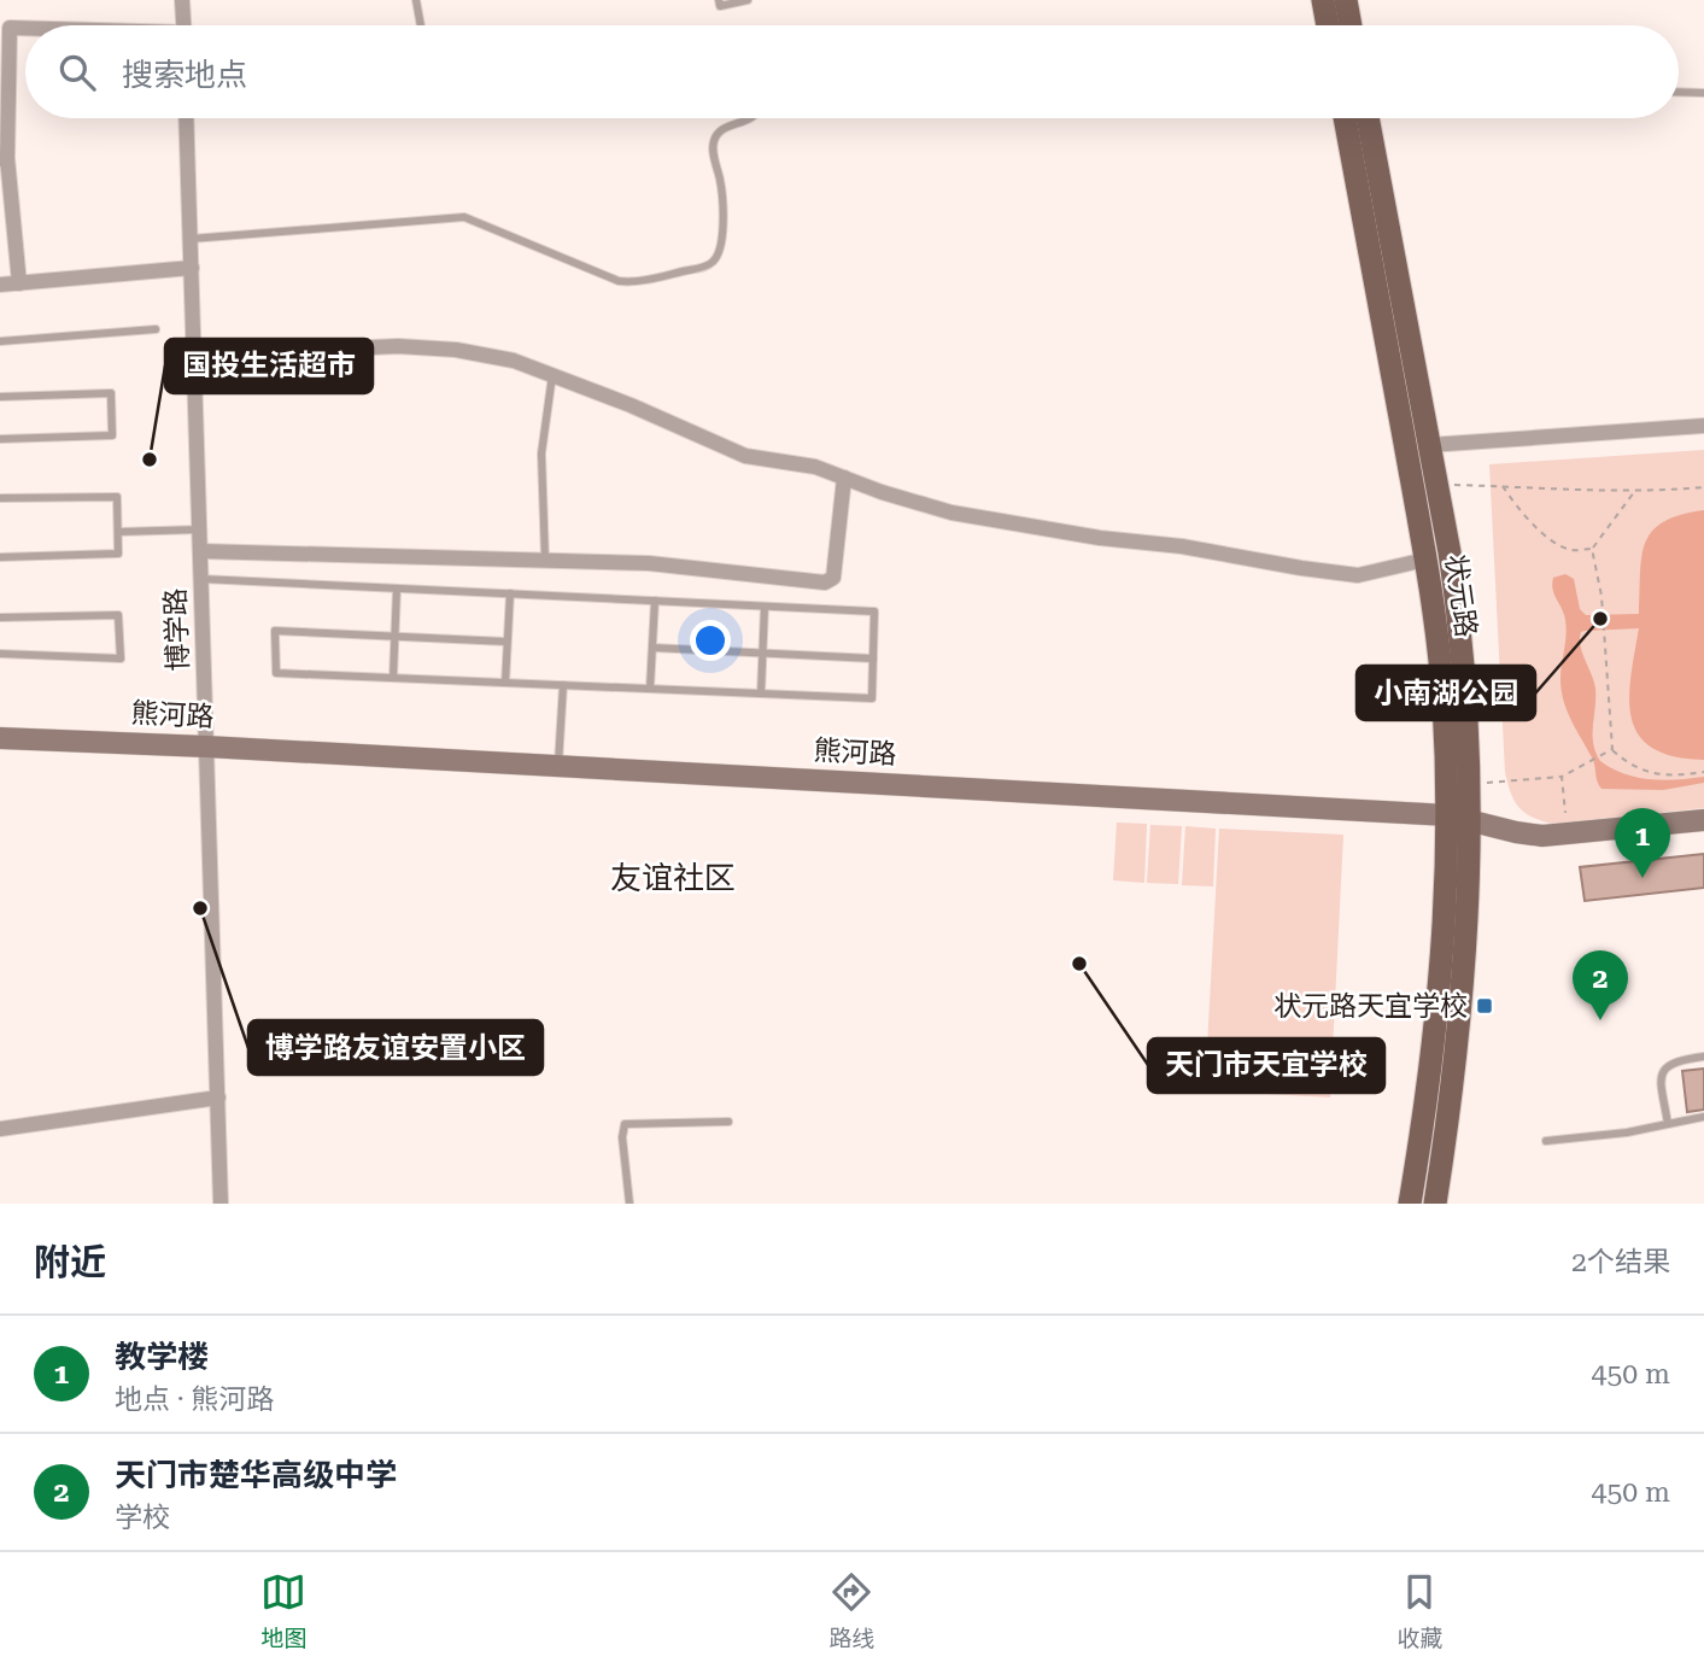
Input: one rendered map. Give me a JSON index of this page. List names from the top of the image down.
{
  "streets": {
    "main road": ["状元路"],
    "street": ["博学路", "熊河路"]
  },
  "crossings": [
    ["状元路", "熊河路"],
    ["博学路", "熊河路"]
  ],
  "districts": ["友谊社区"],
  "places": {
    "other": [
      "国投生活超市",
      "小南湖公园",
      "博学路友谊安置小区",
      "天门市天宜学校"
    ],
    "transit": ["状元路天宜学校"]
  },
  "page": {
    "search": "搜索地点",
    "pins": ["1", "2"],
    "heading": ["附近", "2个结果"],
    "list": [
      {
        "mark": "1",
        "name": "教学楼",
        "note": "地点 · 熊河路",
        "value": "450 m"
      },
      {
        "mark": "2",
        "name": "天门市楚华高级中学",
        "note": "学校",
        "value": "450 m"
      }
    ],
    "nav": ["地图", "路线", "收藏"]
  }
}
